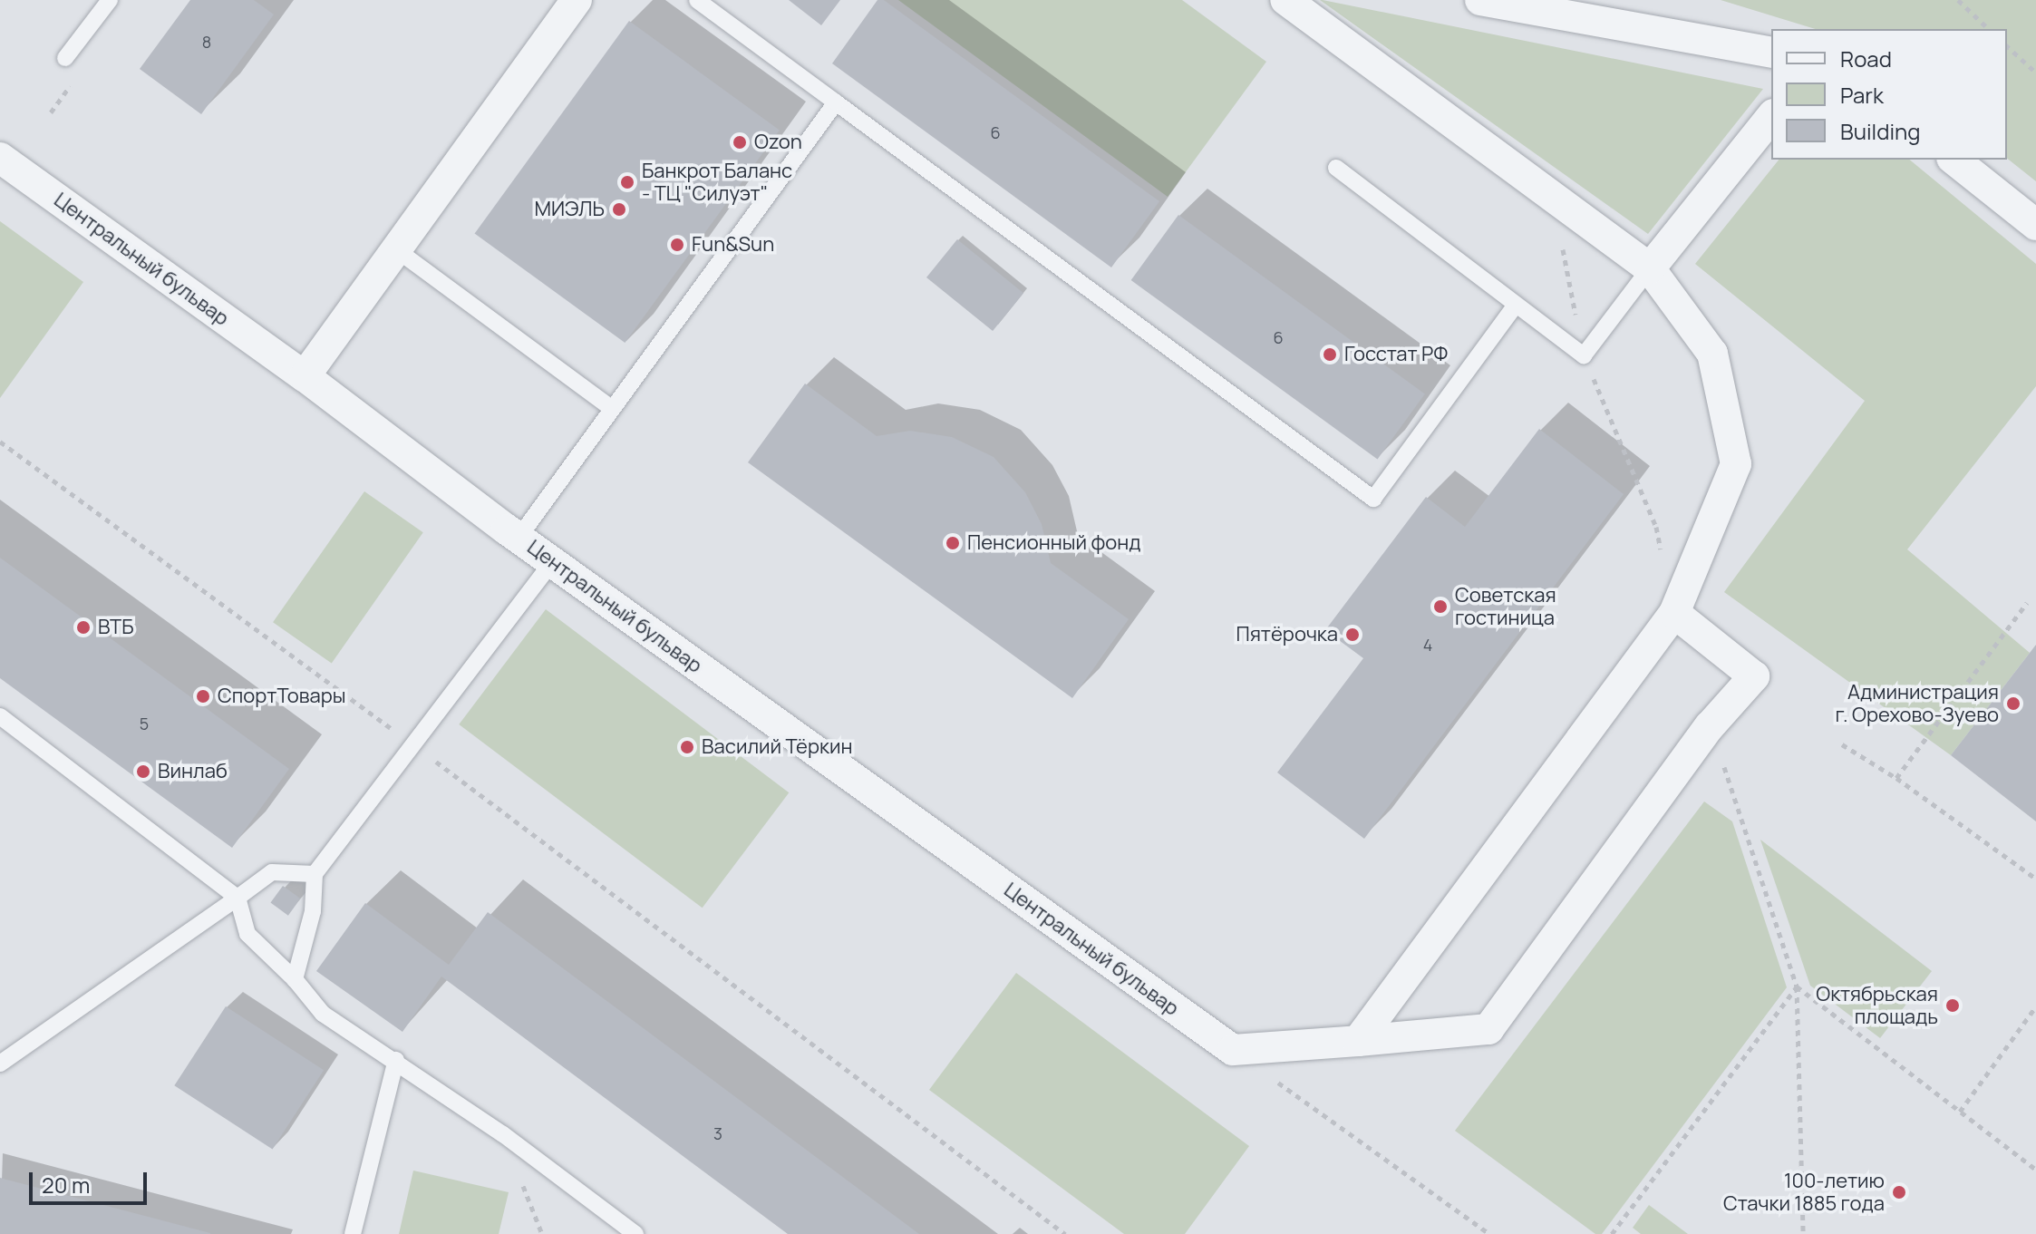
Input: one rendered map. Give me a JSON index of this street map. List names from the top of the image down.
{
  "streets": {
    "street": ["Центральный бульвар"]
  },
  "places": [
    "Ozon",
    "Банкрот Баланс - ТЦ \"Силуэт\"",
    "МИЭЛЬ",
    "Fun&Sun",
    "Госстат РФ",
    "Пенсионный фонд",
    "Советская гостиница",
    "ВТБ",
    "Пятёрочка",
    "СпортТовары",
    "Администрация г. Орехово-Зуево",
    "Василий Тёркин",
    "Винлаб",
    "Октябрьская площадь",
    "100-летию Стачки 1885 года"
  ],
  "house_numbers": [
    "8",
    "6",
    "6",
    "4",
    "5",
    "3"
  ],
  "legend": ["Road", "Park", "Building"],
  "scale_bar": "20 m"
}
